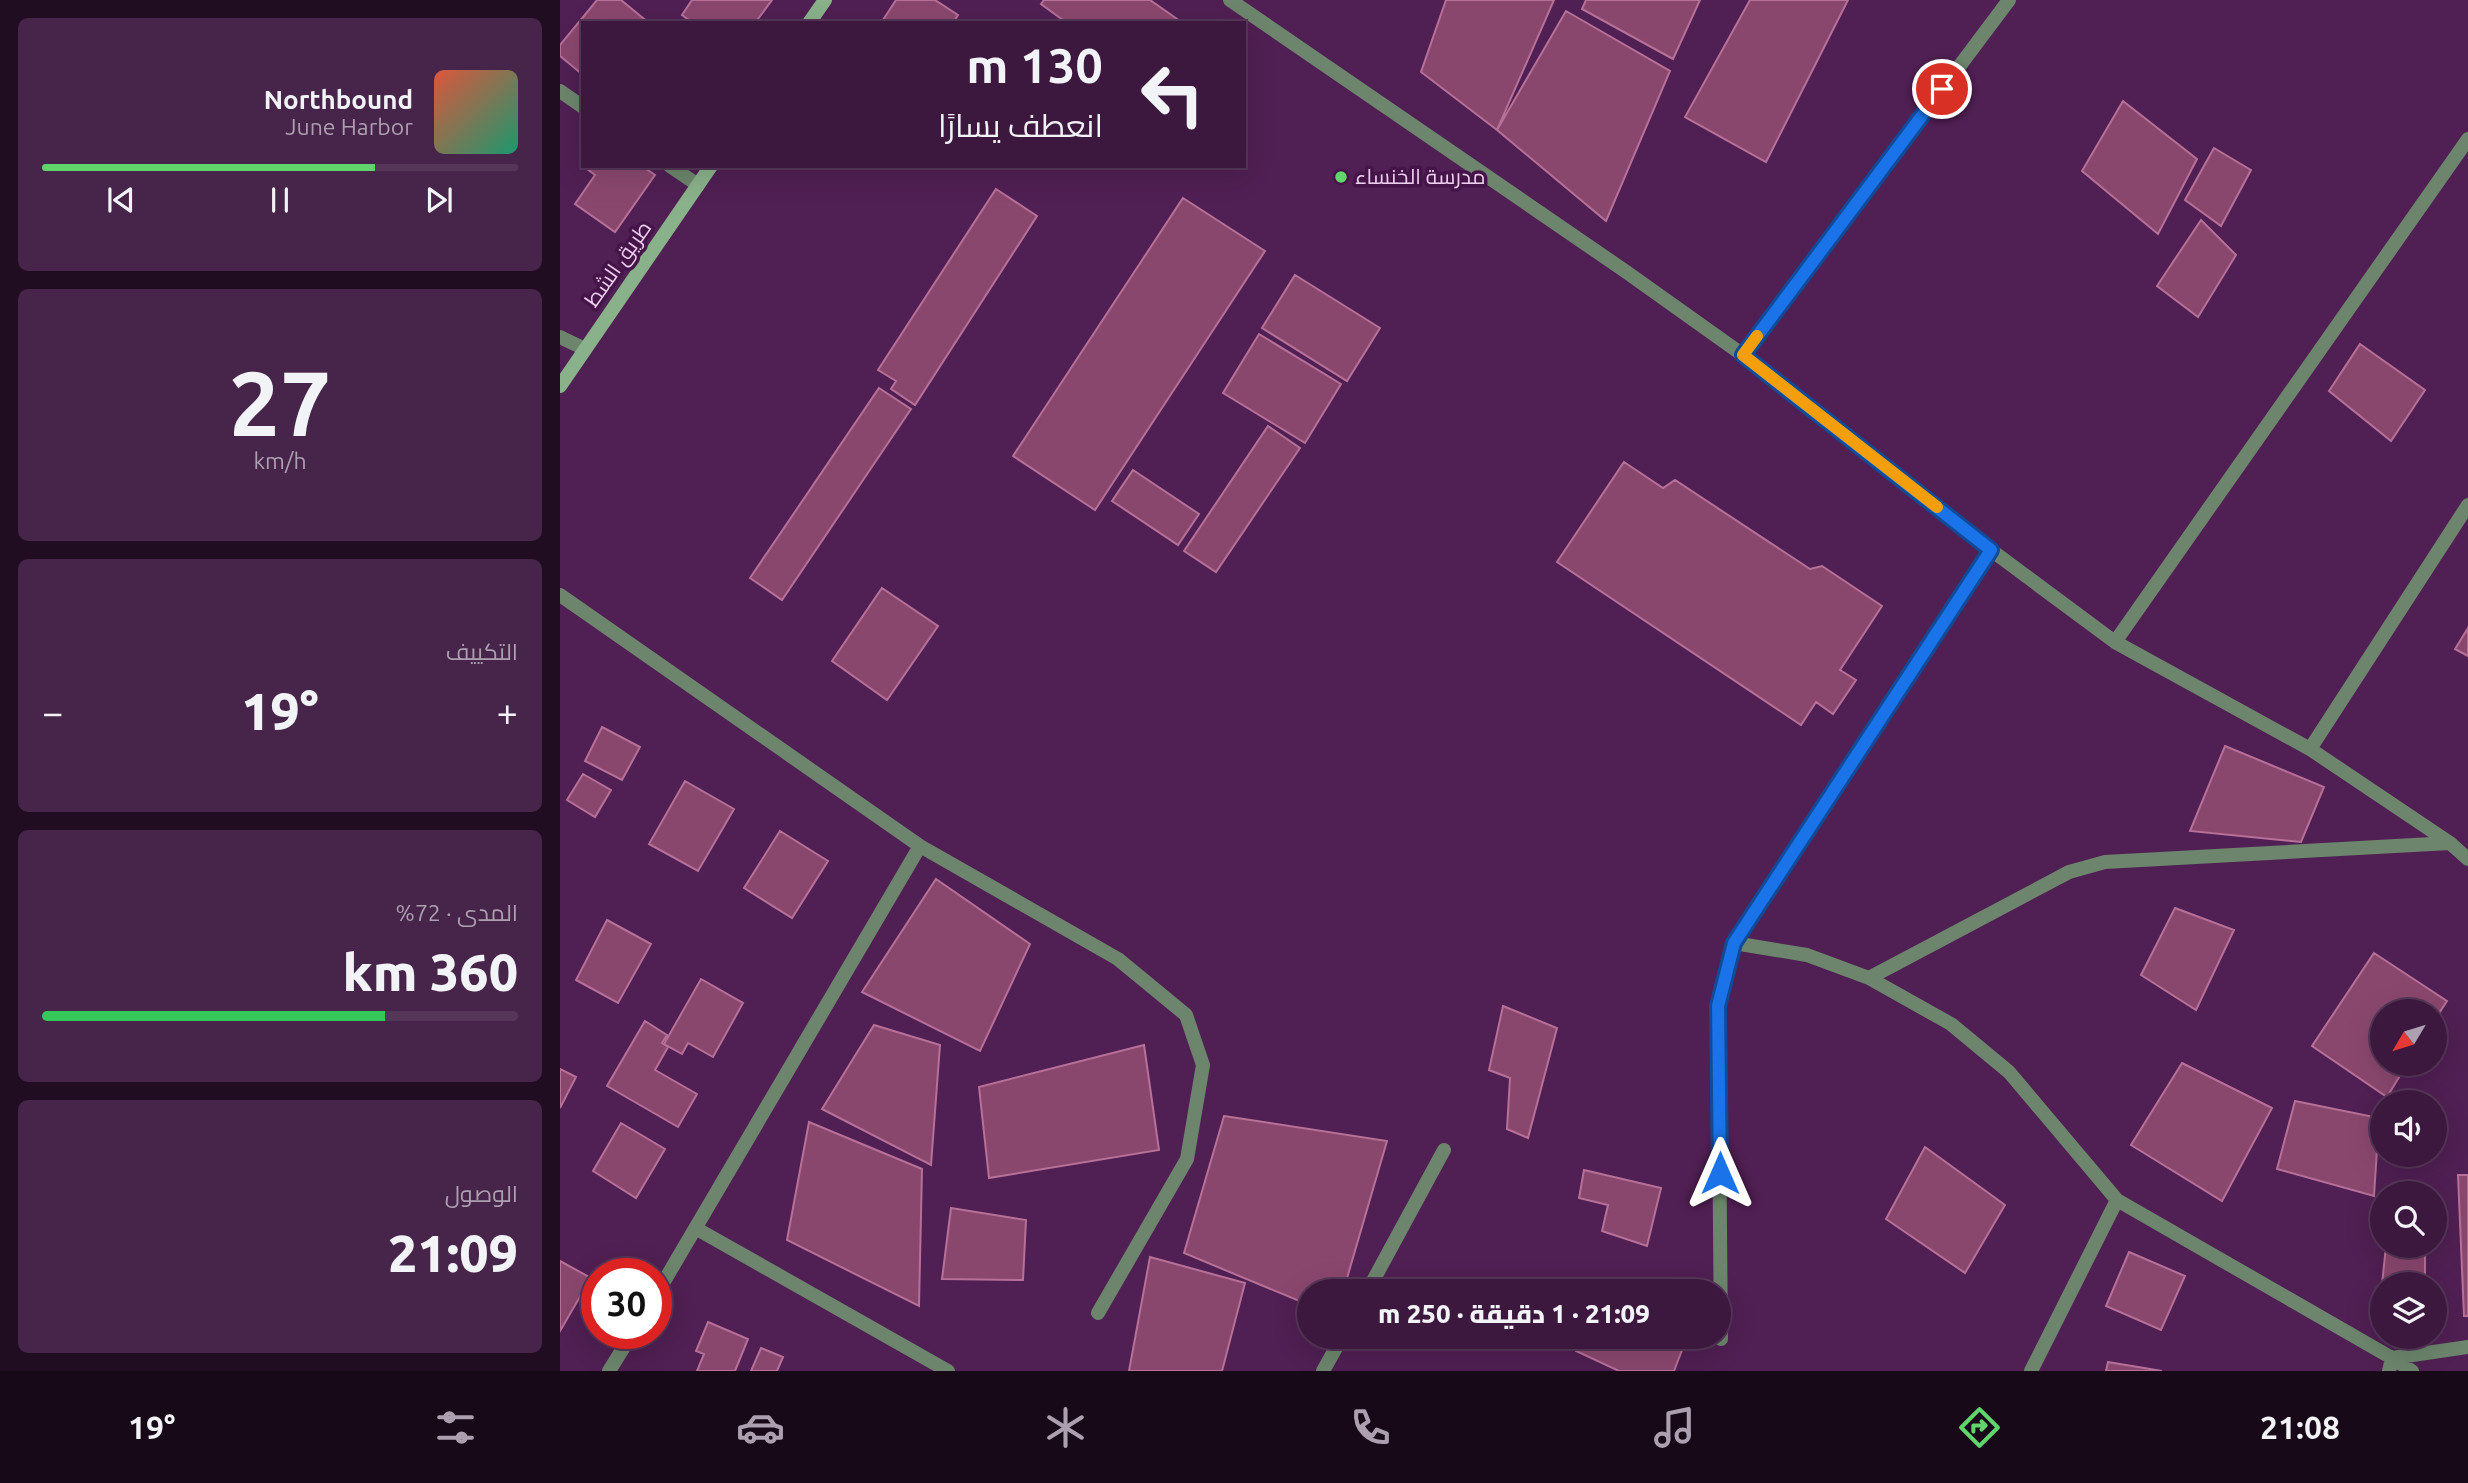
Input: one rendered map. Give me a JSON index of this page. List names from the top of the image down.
{
  "streets": {
    "main road": ["طريق الشط"]
  },
  "places": ["مدرسة الخنساء"],
  "north": "bottom left",
  "page": {
    "turn": ["130 m", "انعطف يسارًا"],
    "song": ["Northbound", "June Harbor"],
    "tile": [
      ["27", "km/h"],
      "التكييف",
      ["المدى · 72%", "360 km"],
      ["الوصول", "21:09"]
    ],
    "heat": ["−", "19°", "+"],
    "limit": "30",
    "trip": "21:09 · 1 دقيقة · 250 m",
    "tabs": ["21:08", "19°"]
  }
}
